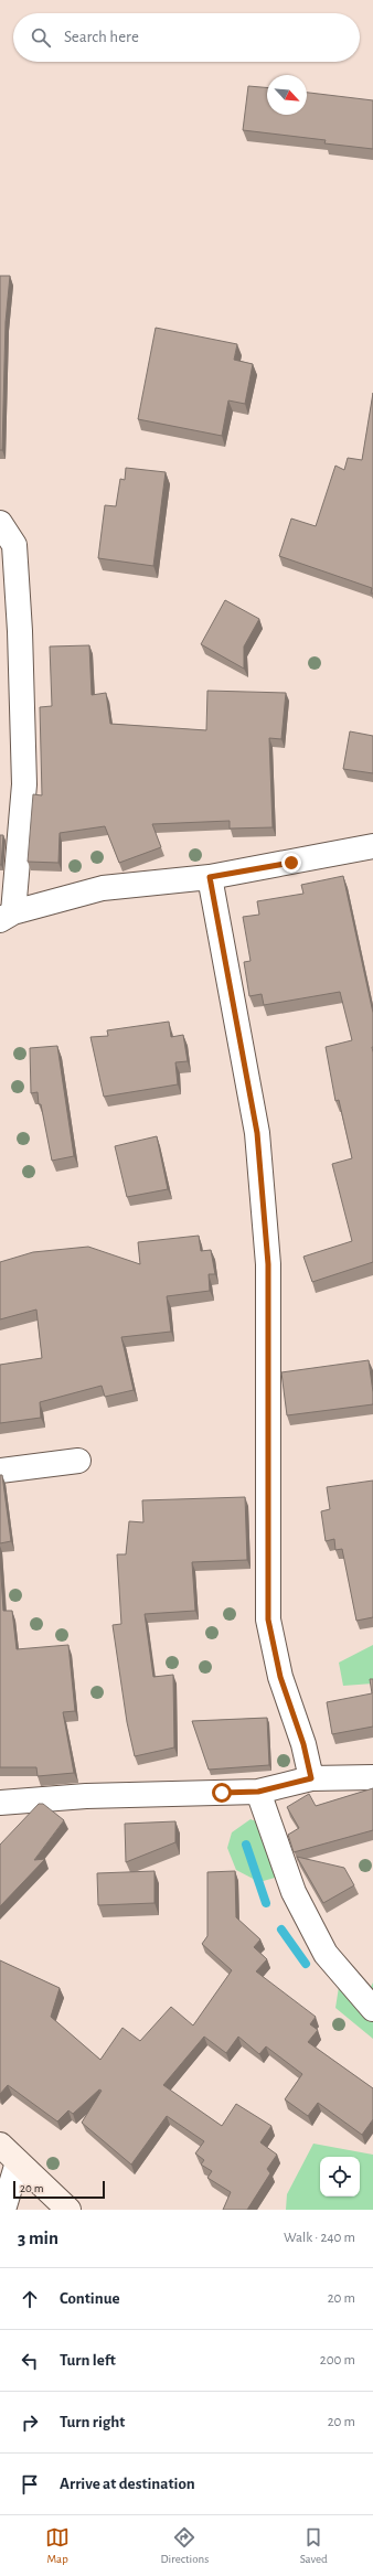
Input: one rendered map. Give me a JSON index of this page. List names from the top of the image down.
{
  "scale_bar": "20 m",
  "north": "bottom right",
  "page": {
    "search": "Search here",
    "scale": "20 m",
    "heading": ["3 min", "Walk · 240 m"],
    "list": [
      ["Continue", "20 m"],
      ["Turn left", "200 m"],
      ["Turn right", "20 m"],
      "Arrive at destination"
    ],
    "nav": ["Map", "Directions", "Saved"]
  }
}
